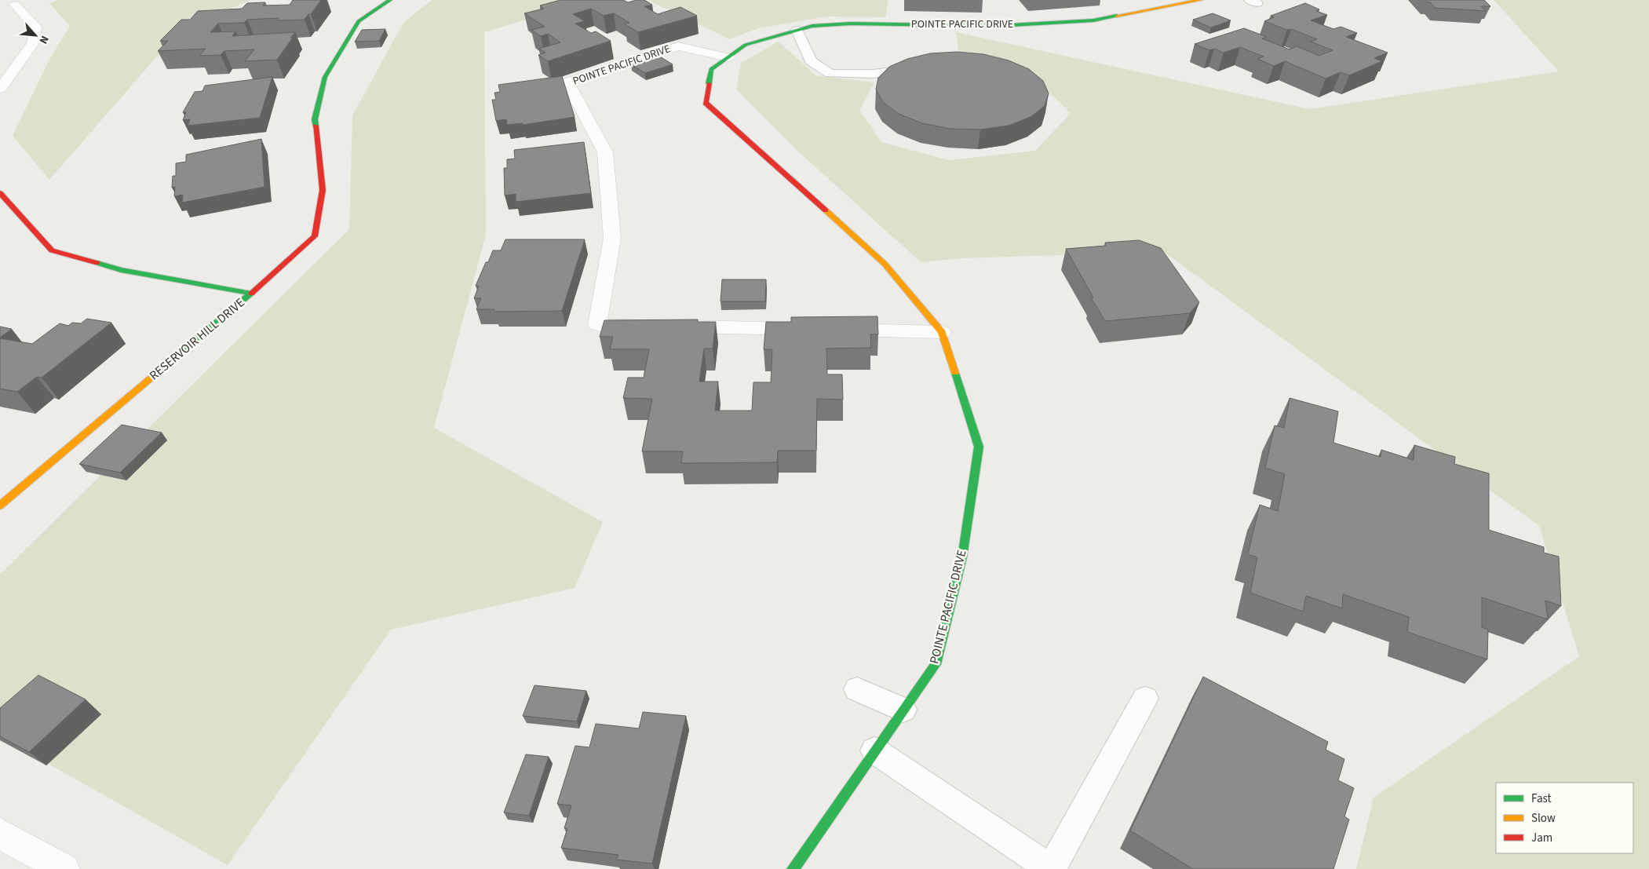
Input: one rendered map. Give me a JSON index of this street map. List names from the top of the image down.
{
  "streets": {
    "street": ["POINTE PACIFIC DRIVE", "RESERVOIR HILL DRIVE"]
  },
  "legend": ["Fast", "Slow", "Jam"],
  "north": "bottom right"
}
